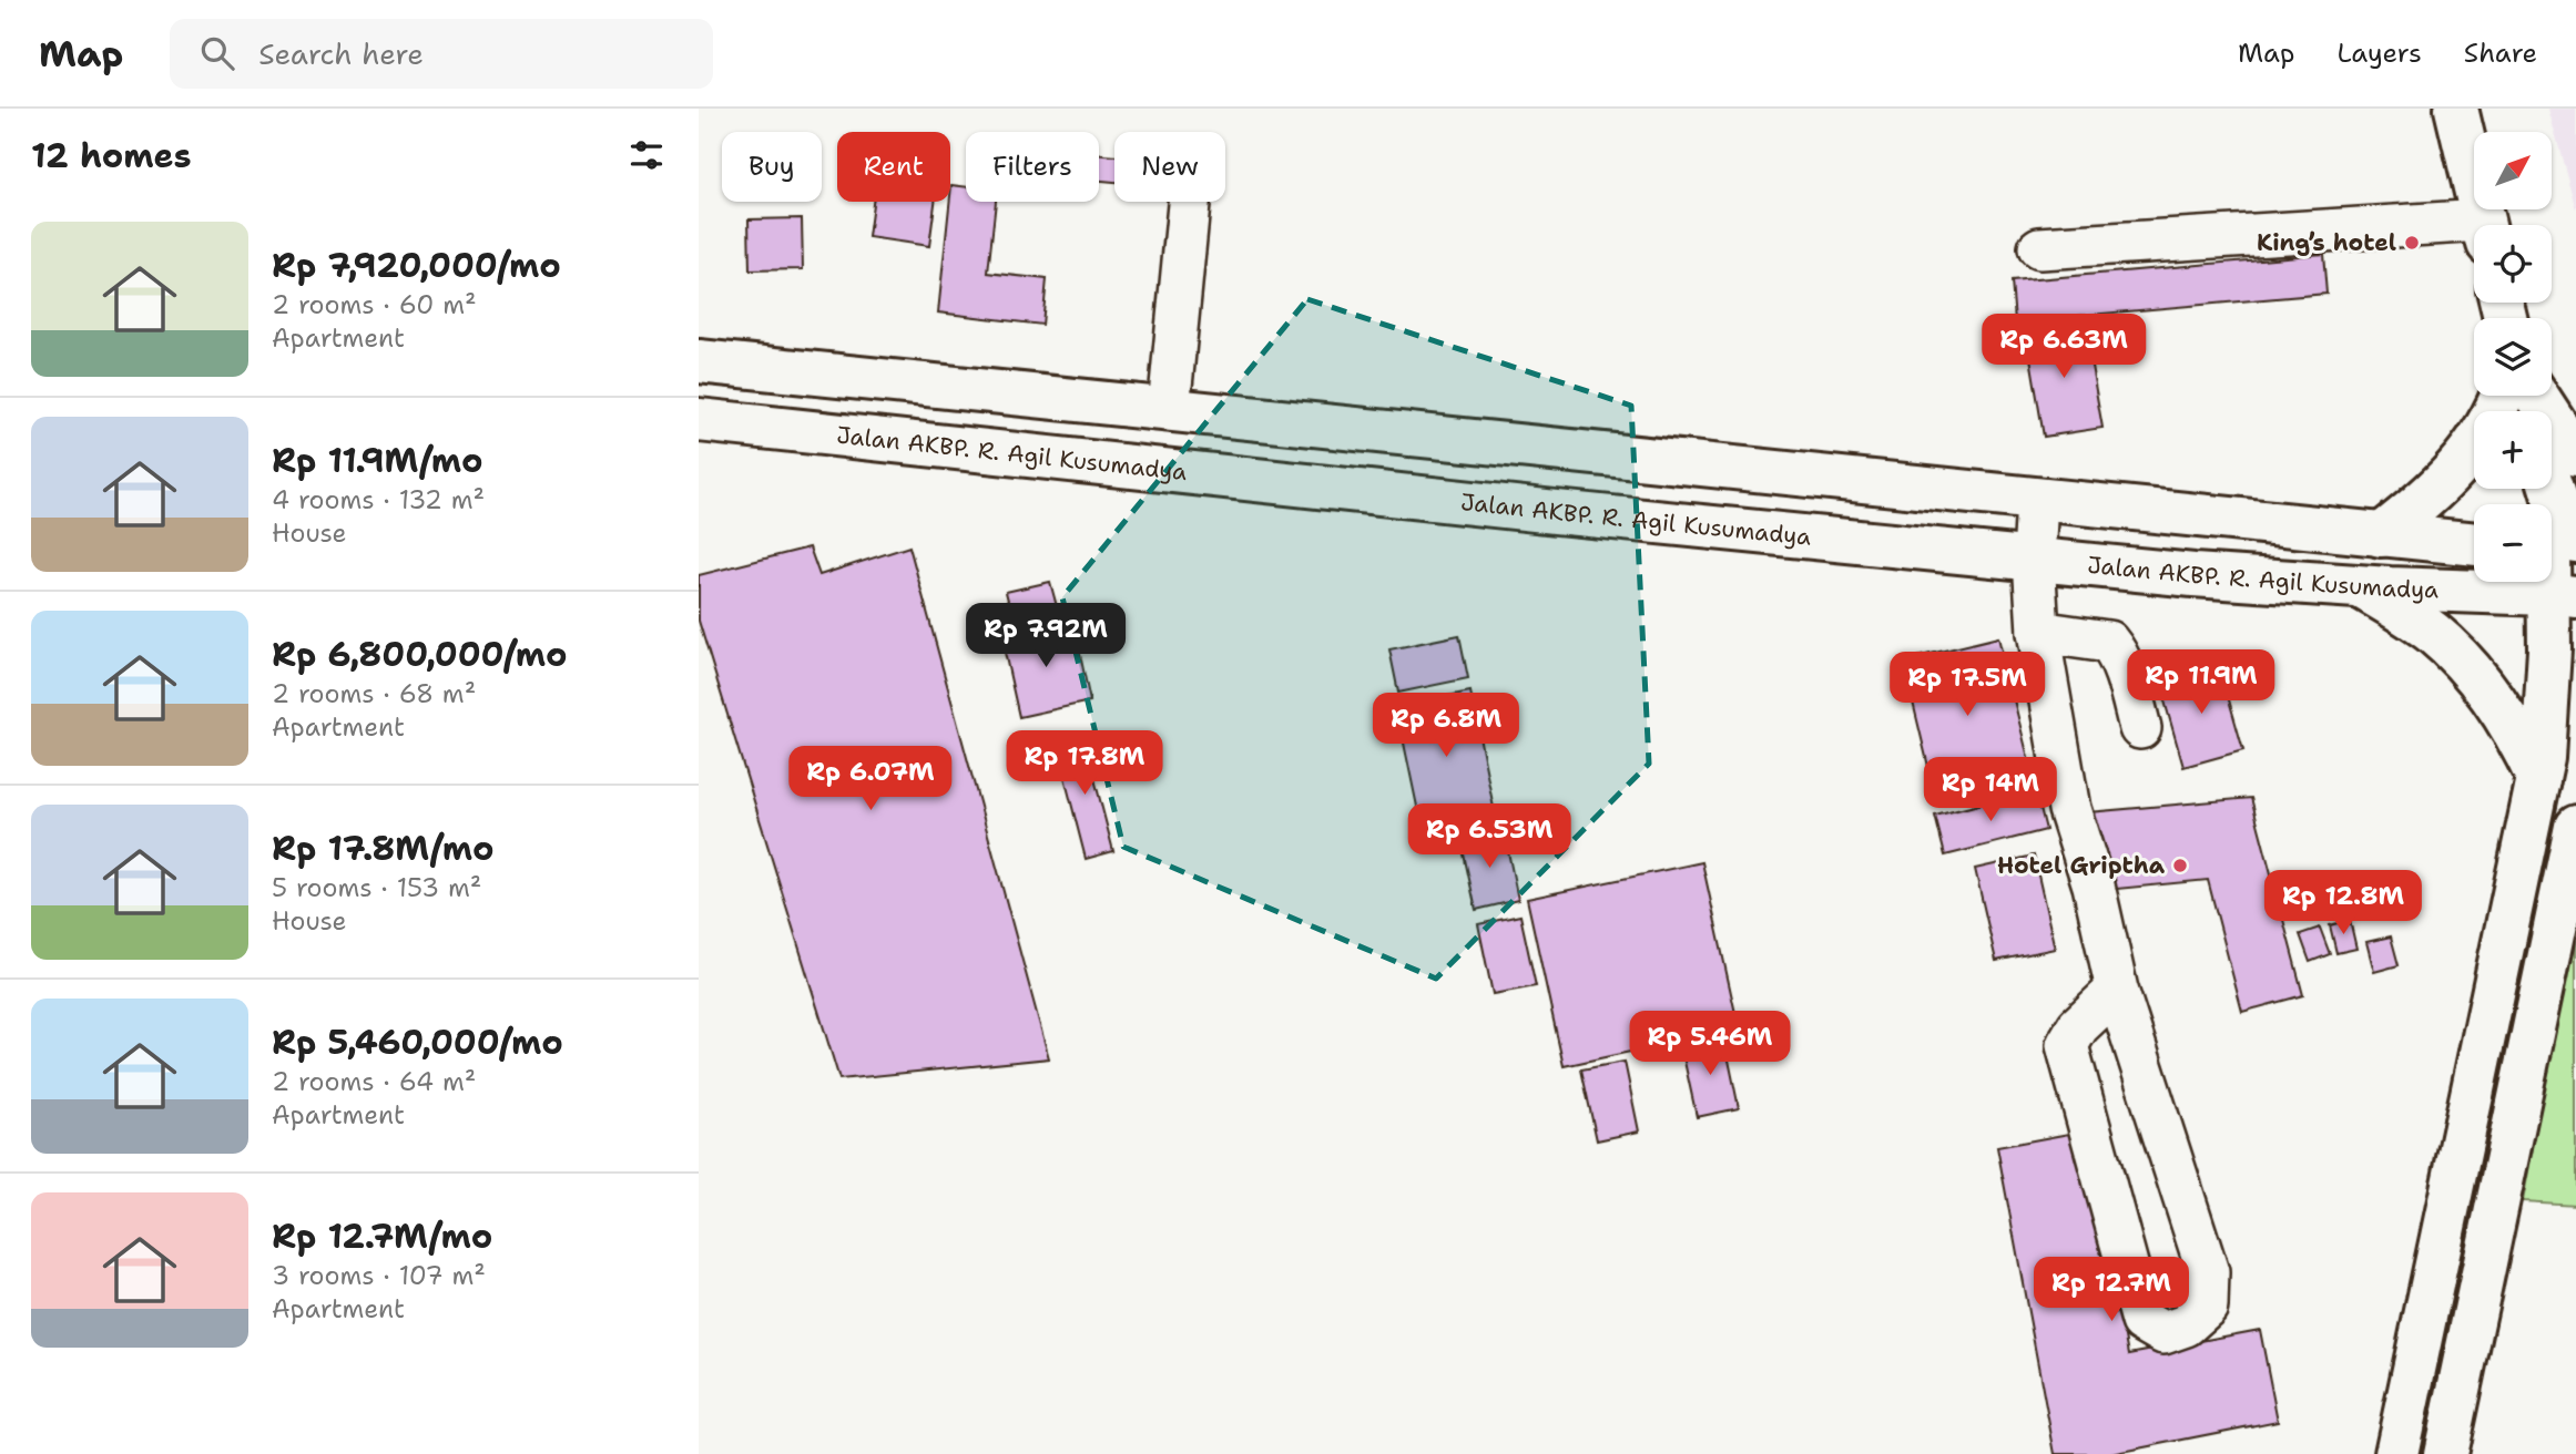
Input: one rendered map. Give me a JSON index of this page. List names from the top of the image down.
{
  "streets": {
    "main road": ["Jalan AKBP. R. Agil Kusumadya"]
  },
  "places": ["King’s hotel", "Hotel Griptha"],
  "north": "top right",
  "page": {
    "header": "Map",
    "search": "Search here",
    "nav": ["Map", "Layers", "Share"],
    "heading": "12 homes",
    "map_buttons": ["+", "−"],
    "chip": [
      "Buy",
      "Rent",
      "Filters",
      "New"
    ],
    "list": [
      {
        "name": "Rp 7,920,000/mo",
        "note": "2 rooms · 60 m² · Apartment"
      },
      {
        "name": "Rp 11.9M/mo",
        "note": "4 rooms · 132 m² · House"
      },
      {
        "name": "Rp 6,800,000/mo",
        "note": "2 rooms · 68 m² · Apartment"
      },
      {
        "name": "Rp 17.8M/mo",
        "note": "5 rooms · 153 m² · House"
      },
      {
        "name": "Rp 5,460,000/mo",
        "note": "2 rooms · 64 m² · Apartment"
      },
      {
        "name": "Rp 12.7M/mo",
        "note": "3 rooms · 107 m² · Apartment"
      }
    ],
    "price": [
      "Rp 6.63M",
      "Rp 7.92M",
      "Rp 11.9M",
      "Rp 17.5M",
      "Rp 6.8M",
      "Rp 17.8M",
      "Rp 6.07M",
      "Rp 14M",
      "Rp 6.53M",
      "Rp 12.8M",
      "Rp 5.46M",
      "Rp 12.7M"
    ]
  }
}
